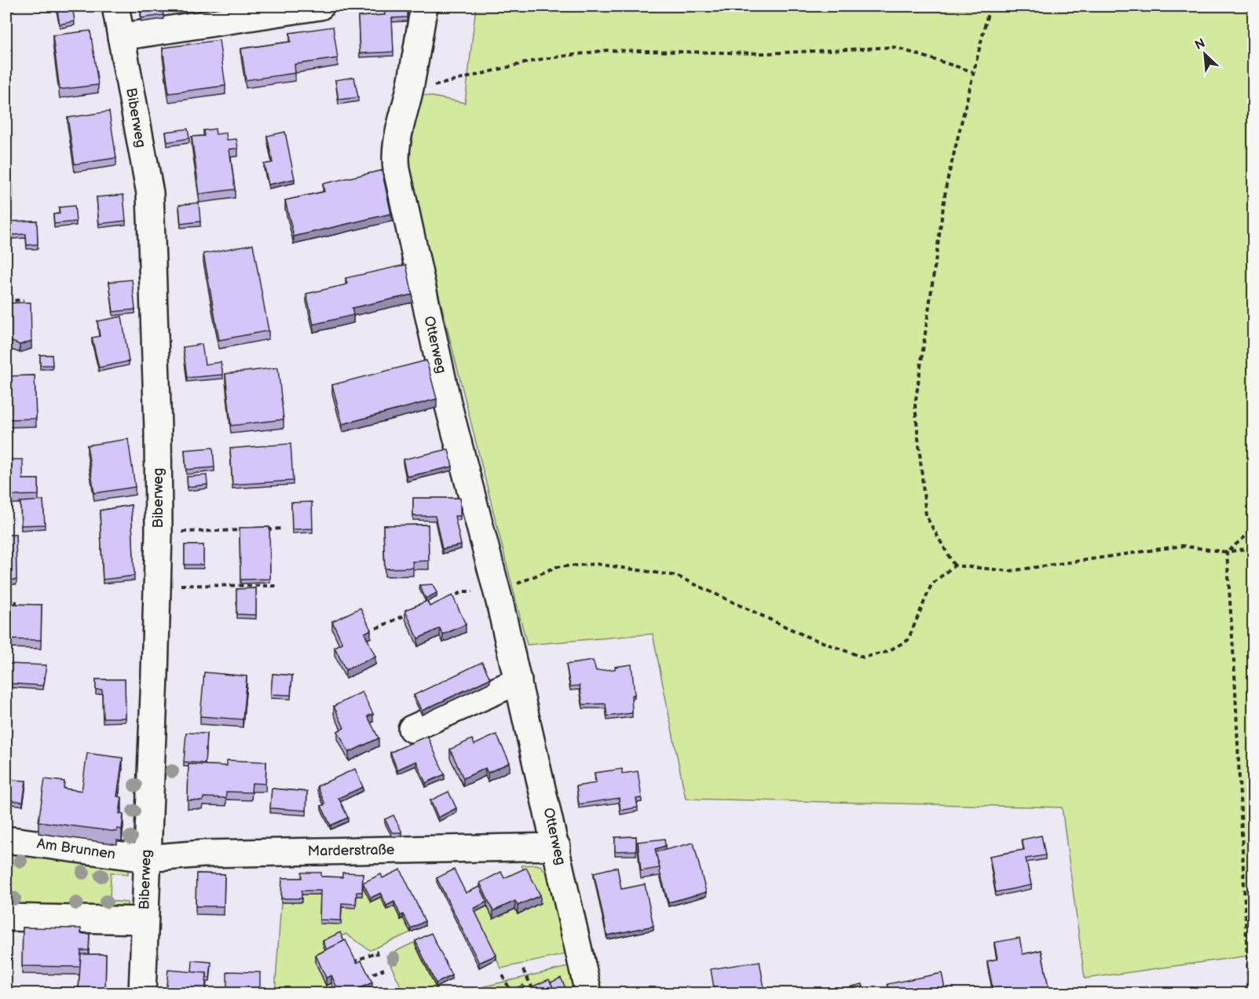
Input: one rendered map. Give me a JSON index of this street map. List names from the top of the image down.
{
  "streets": {
    "street": [
      "Biberweg",
      "Otterweg",
      "Am Brunnen",
      "Marderstraße"
    ]
  },
  "crossings": [
    ["Biberweg", "Am Brunnen"],
    ["Biberweg", "Marderstraße"],
    ["Otterweg", "Marderstraße"],
    ["Am Brunnen", "Marderstraße"]
  ],
  "north": "top left"
}
